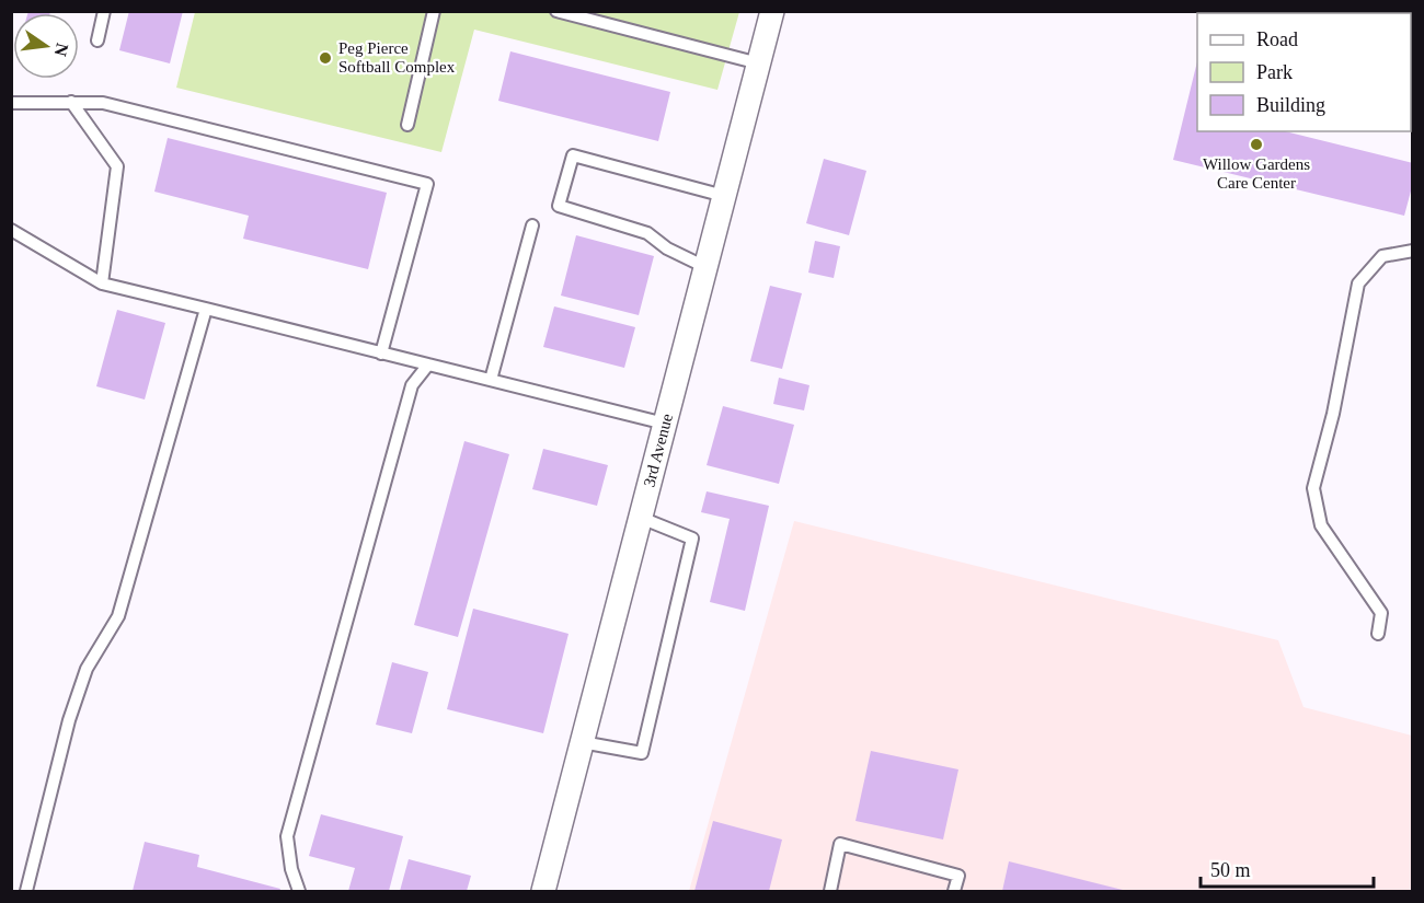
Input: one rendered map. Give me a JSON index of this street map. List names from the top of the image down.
{
  "streets": {
    "street": ["3rd Avenue"]
  },
  "places": ["Peg Pierce Softball Complex", "Willow Gardens Care Center"],
  "legend": ["Road", "Park", "Building"],
  "scale_bar": "50 m",
  "north": "right"
}
